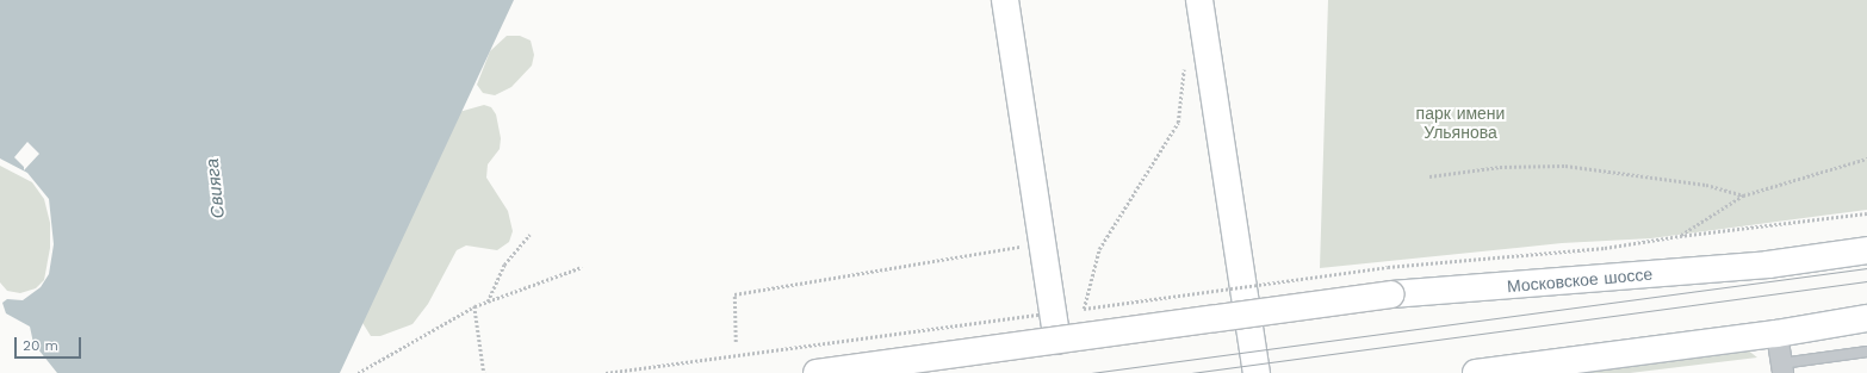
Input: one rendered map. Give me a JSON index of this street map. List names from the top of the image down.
{
  "streets": {
    "main road": ["Московское шоссе"]
  },
  "water": ["Свияга"],
  "parks": ["парк имени Ульянова"],
  "scale_bar": "20 m"
}
